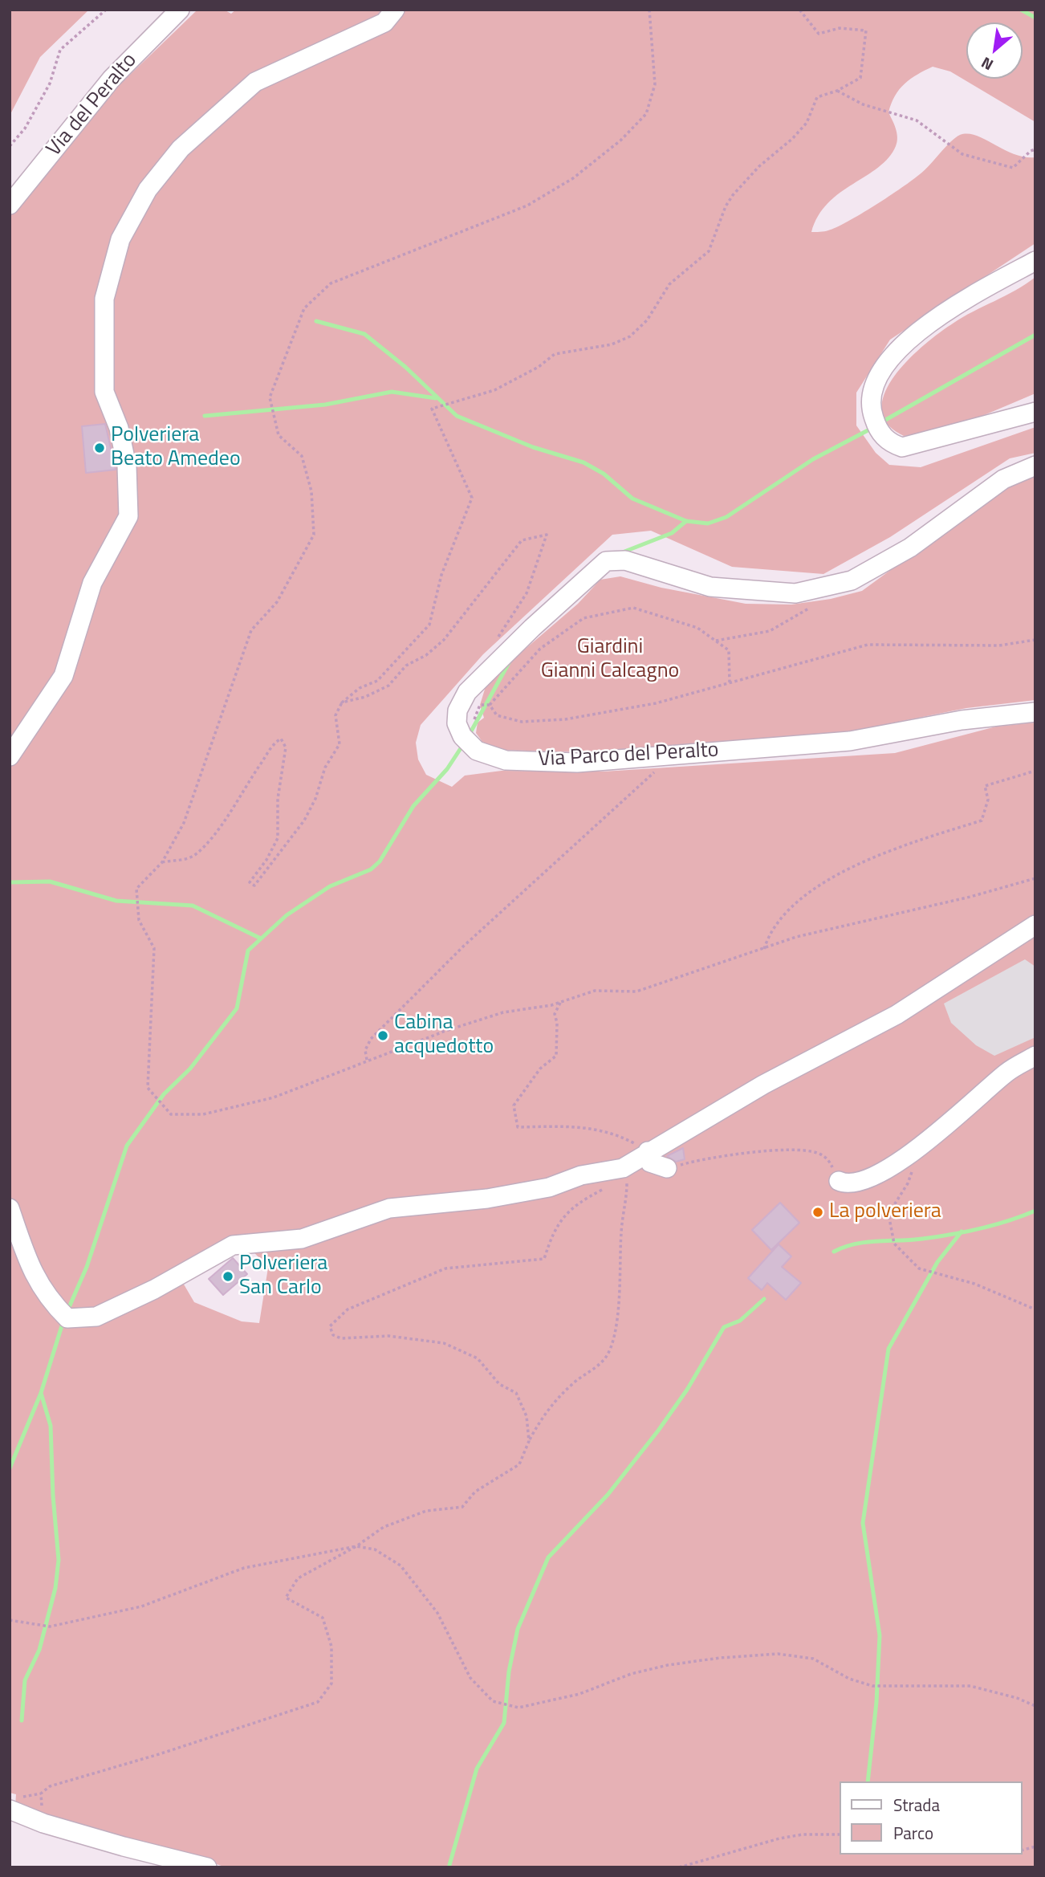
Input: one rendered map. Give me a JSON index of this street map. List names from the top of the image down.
{
  "streets": {
    "street": ["Via del Peralto", "Via Parco del Peralto"]
  },
  "parks": ["Giardini Gianni Calcagno"],
  "places": [
    "Polveriera Beato Amedeo",
    "Cabina acquedotto",
    "La polveriera",
    "Polveriera San Carlo"
  ],
  "legend": ["Strada", "Parco"],
  "north": "bottom left"
}
